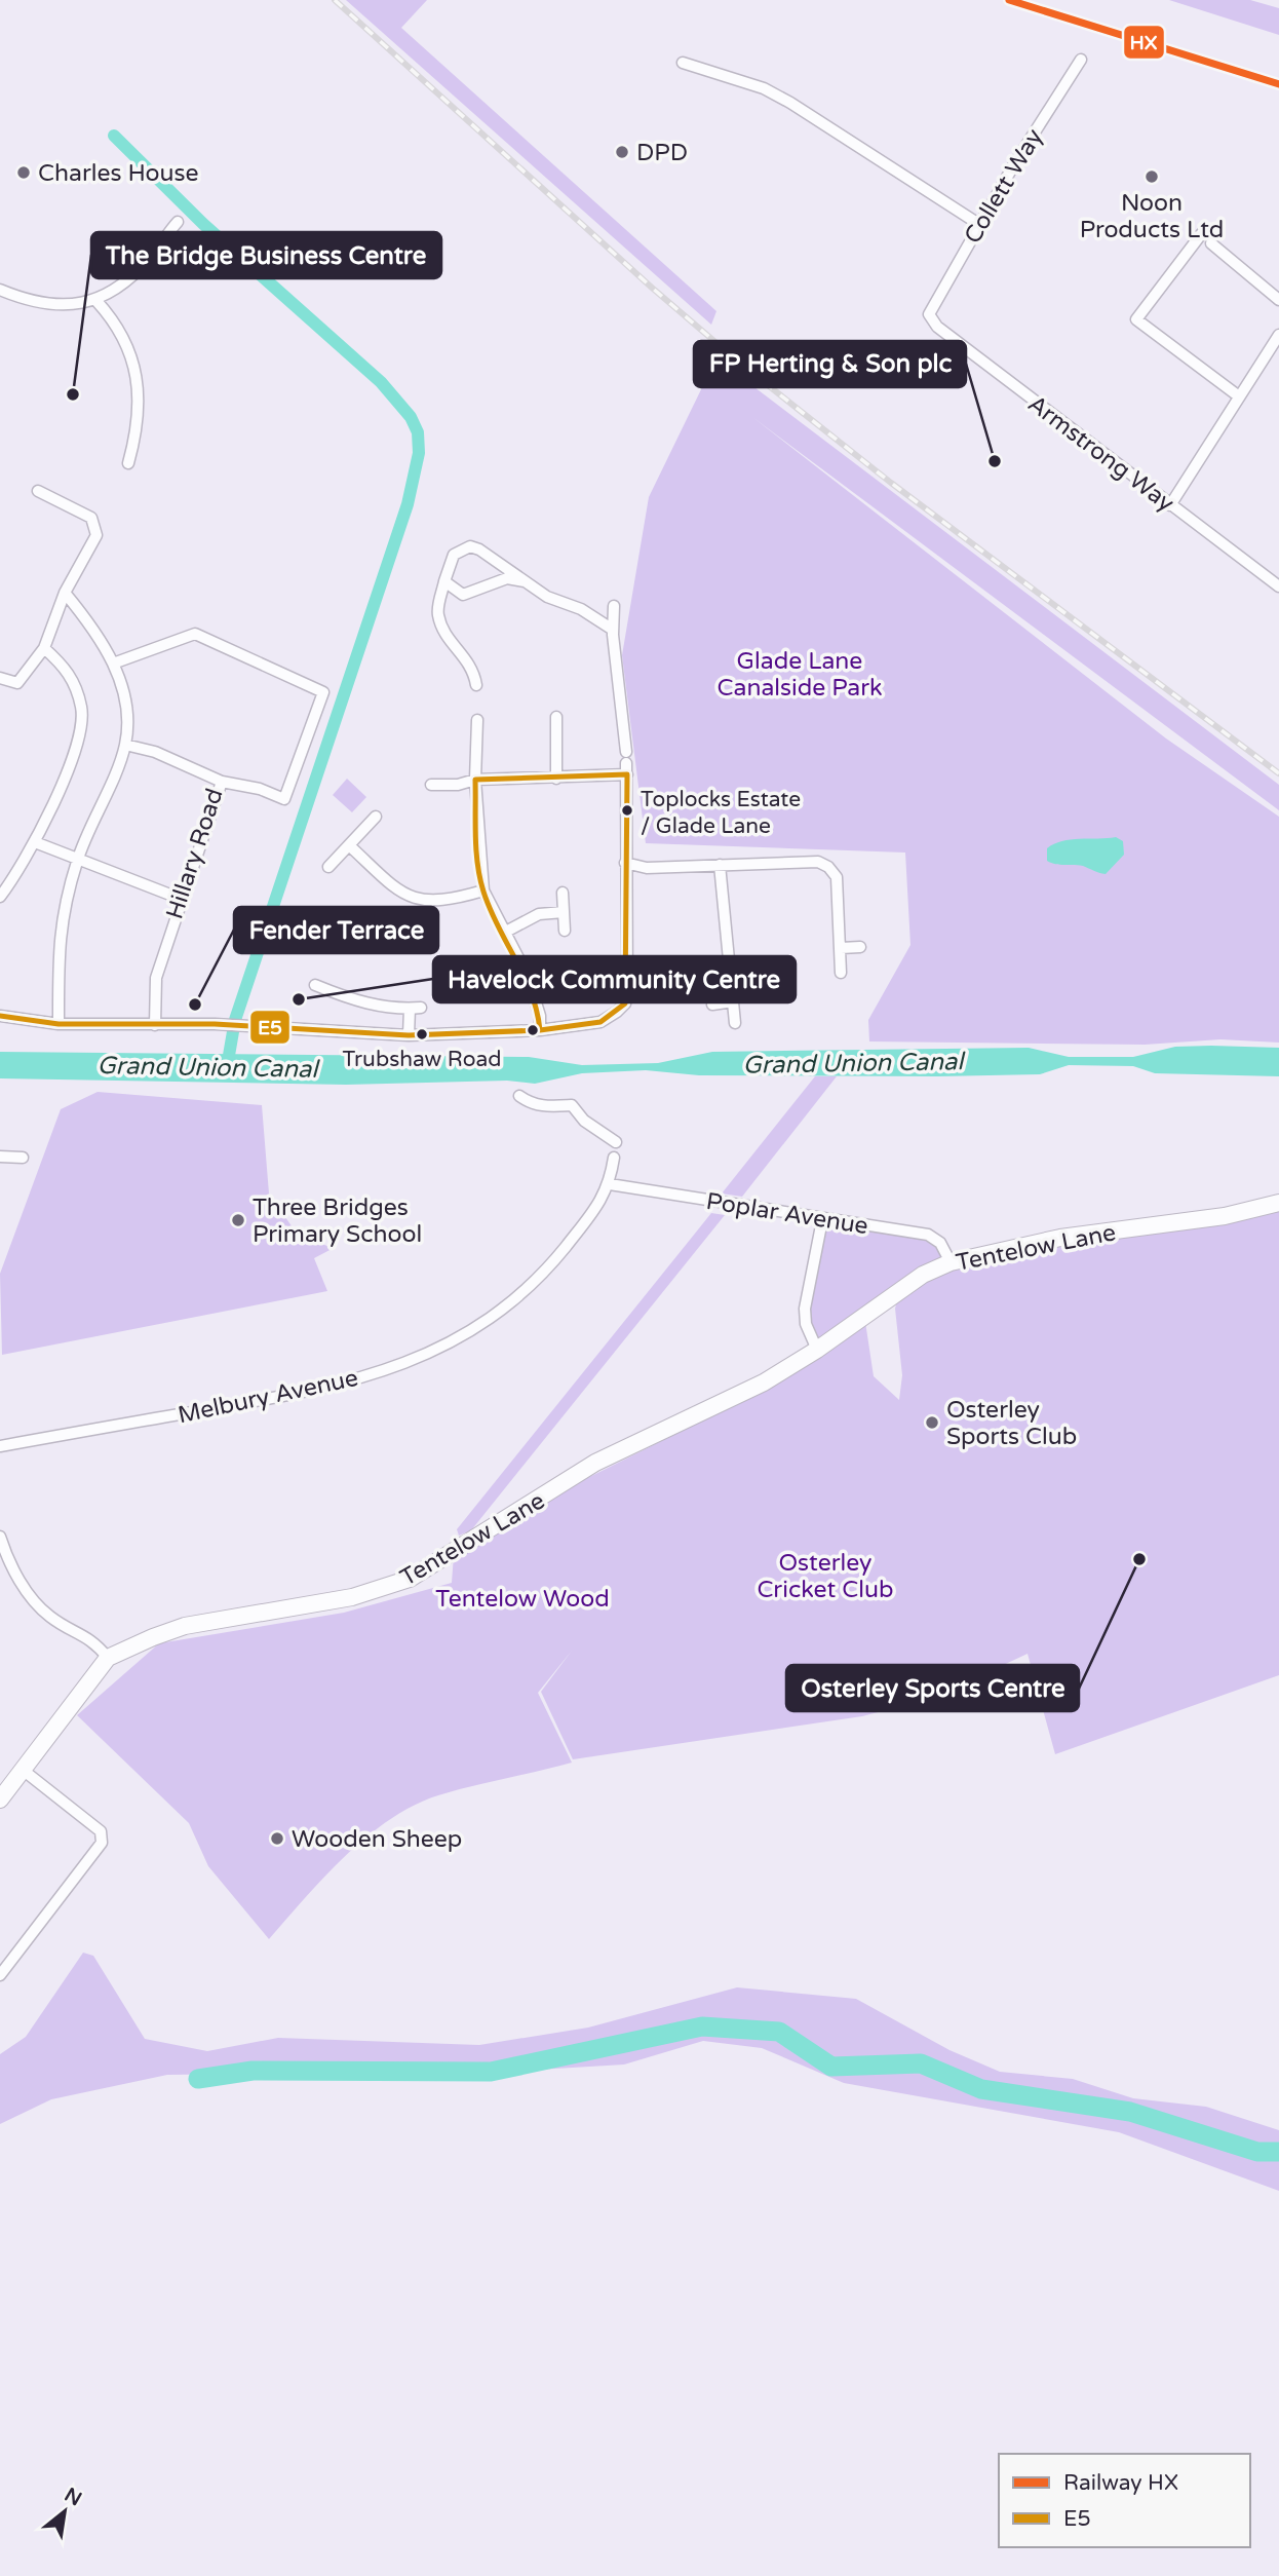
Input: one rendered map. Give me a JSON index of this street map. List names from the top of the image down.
{
  "streets": {
    "main road": ["Tentelow Lane"],
    "street": [
      "Collett Way",
      "Armstrong Way",
      "Hillary Road",
      "Poplar Avenue",
      "Melbury Avenue"
    ]
  },
  "crossings": [
    ["Collett Way", "Armstrong Way"],
    ["Poplar Avenue", "Tentelow Lane"],
    ["Poplar Avenue", "Melbury Avenue"]
  ],
  "water": ["Grand Union Canal"],
  "parks": ["Glade Lane Canalside Park", "Osterley Cricket Club", "Tentelow Wood"],
  "places": [
    "DPD",
    "Charles House",
    "Noon Products Ltd",
    "The Bridge Business Centre",
    "FP Herting & Son plc",
    "Toplocks Estate / Glade Lane",
    "Havelock Community Centre",
    "Fender Terrace",
    "Trubshaw Road",
    "Three Bridges Primary School",
    "Osterley Sports Club",
    "Osterley Sports Centre",
    "Wooden Sheep"
  ],
  "lines": ["rail line HX", "transit line E5"],
  "legend": ["Railway HX", "E5"],
  "north": "top right"
}
